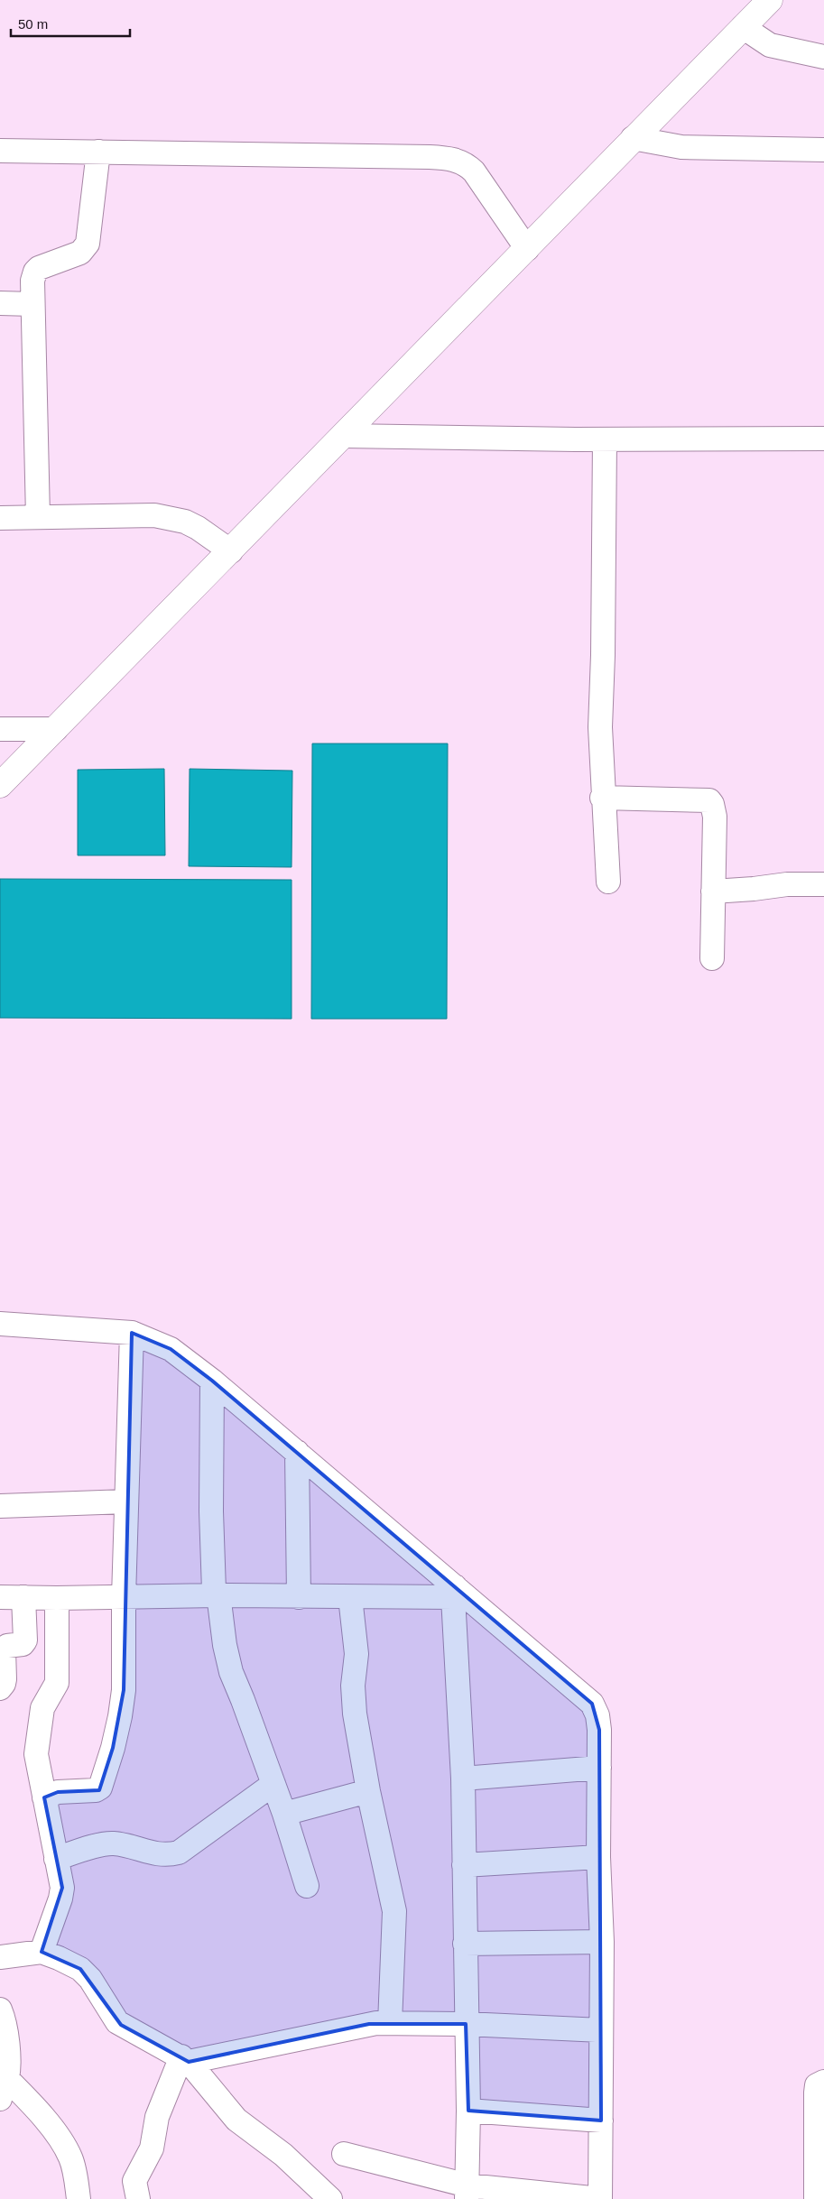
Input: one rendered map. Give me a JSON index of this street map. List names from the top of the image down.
{
  "scale_bar": "50 m"
}
